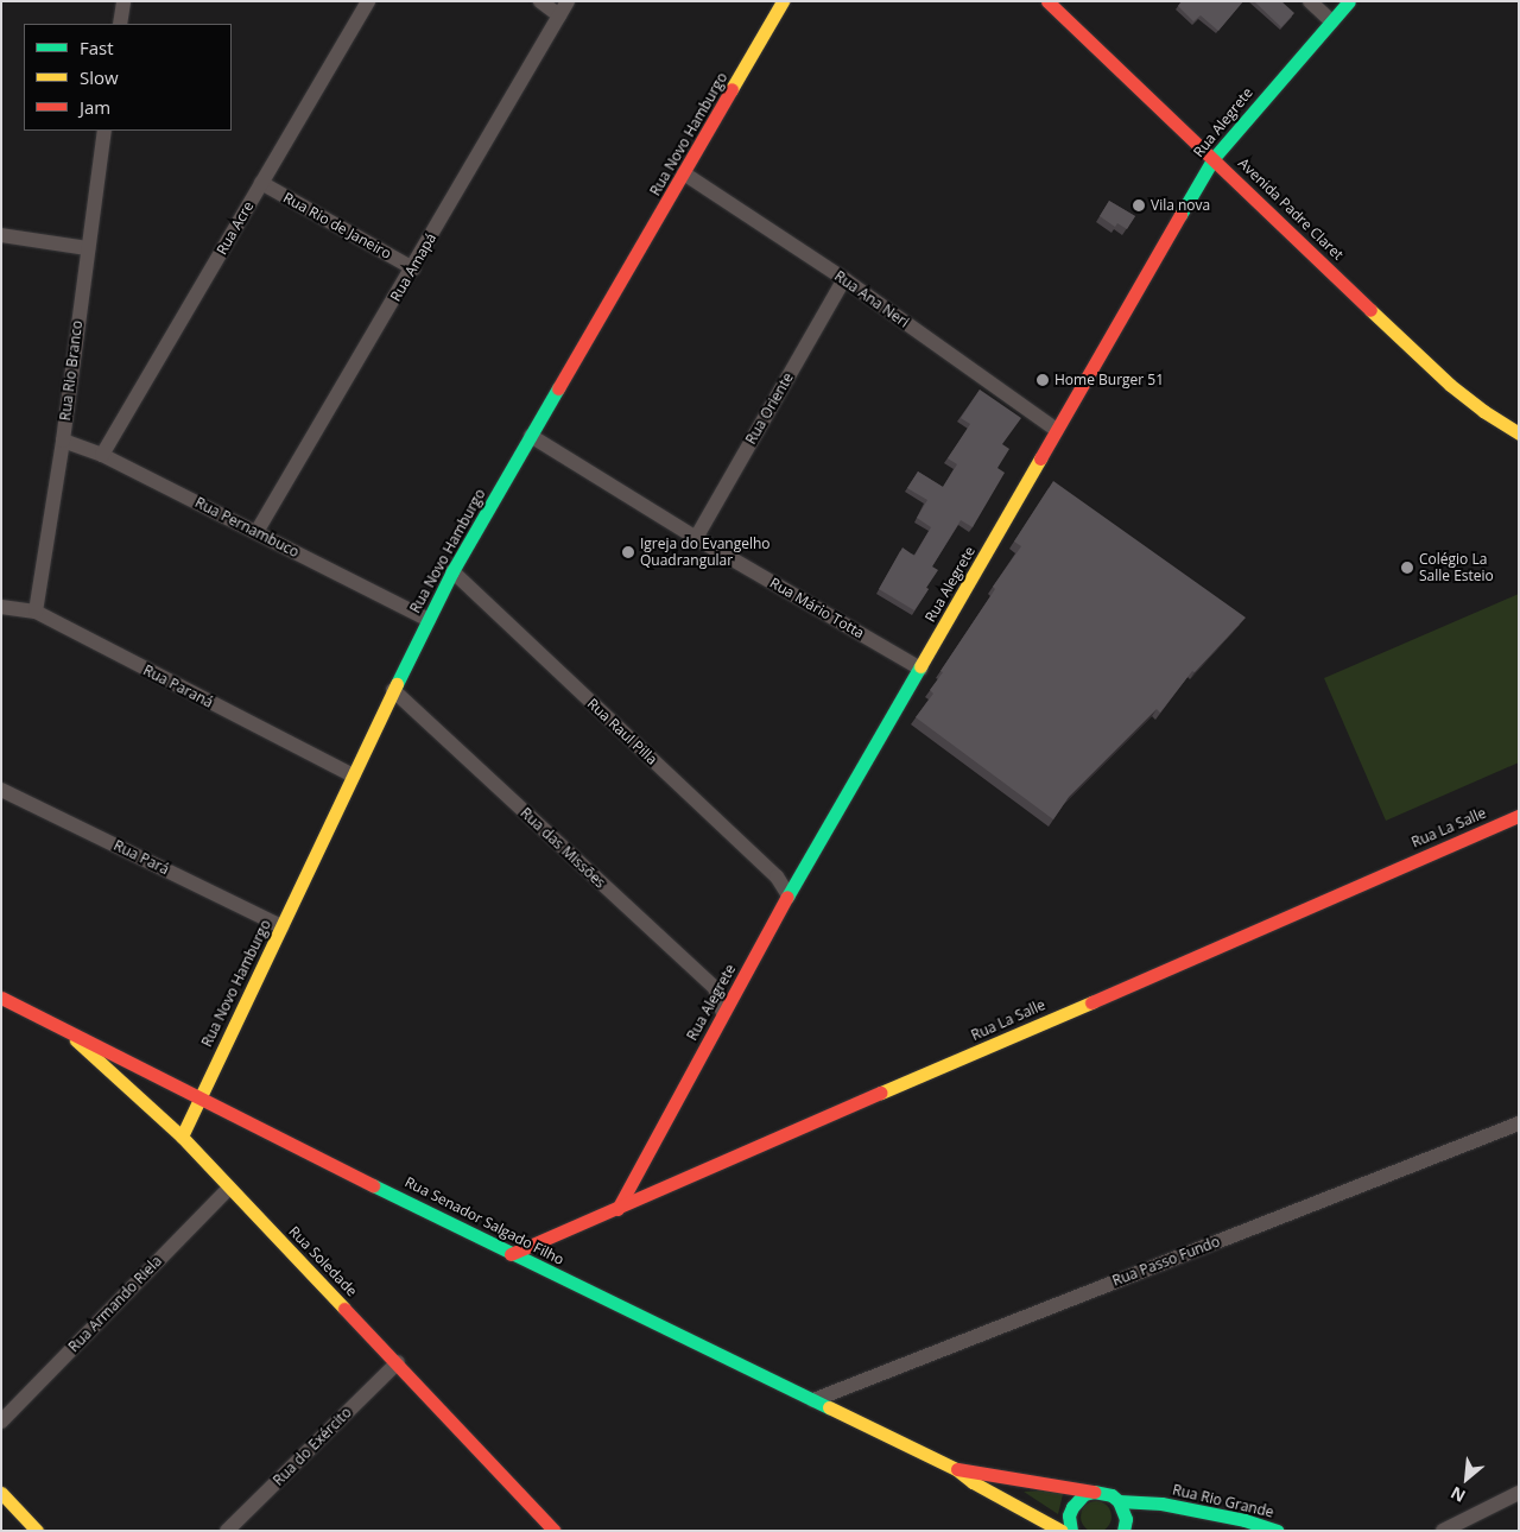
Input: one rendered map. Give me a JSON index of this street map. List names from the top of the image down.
{
  "streets": {
    "street": [
      "Rua Alegrete",
      "Rua Novo Hamburgo",
      "Avenida Padre Claret",
      "Rua Rio de Janeiro",
      "Rua Acre",
      "Rua Amapá",
      "Rua Ana Neri",
      "Rua Rio Branco",
      "Rua Oriente",
      "Rua Pernambuco",
      "Rua Mário Totta",
      "Rua Paraná",
      "Rua Raul Pilla",
      "Rua La Salle",
      "Rua das Missões",
      "Rua Pará",
      "Rua Senador Salgado Filho",
      "Rua Soledade",
      "Rua Passo Fundo",
      "Rua Armando Riela",
      "Rua do Exército",
      "Rua Rio Grande"
    ]
  },
  "crossings": [
    ["Rua Alegrete", "Avenida Padre Claret"],
    ["Rua Alegrete", "Rua Ana Neri"],
    ["Rua Alegrete", "Rua Mário Totta"],
    ["Rua Alegrete", "Rua Raul Pilla"],
    ["Rua Alegrete", "Rua La Salle"],
    ["Rua Alegrete", "Rua das Missões"],
    ["Rua Novo Hamburgo", "Rua Ana Neri"],
    ["Rua Novo Hamburgo", "Rua Pernambuco"],
    ["Rua Novo Hamburgo", "Rua Mário Totta"],
    ["Rua Novo Hamburgo", "Rua Paraná"],
    ["Rua Novo Hamburgo", "Rua Raul Pilla"],
    ["Rua Novo Hamburgo", "Rua das Missões"],
    ["Rua Novo Hamburgo", "Rua Pará"],
    ["Rua Novo Hamburgo", "Rua Senador Salgado Filho"],
    ["Rua Novo Hamburgo", "Rua Soledade"],
    ["Rua Rio de Janeiro", "Rua Acre"],
    ["Rua Rio de Janeiro", "Rua Amapá"],
    ["Rua Acre", "Rua Pernambuco"],
    ["Rua Amapá", "Rua Pernambuco"],
    ["Rua Ana Neri", "Rua Oriente"],
    ["Rua Rio Branco", "Rua Pernambuco"],
    ["Rua Rio Branco", "Rua Paraná"],
    ["Rua Oriente", "Rua Mário Totta"],
    ["Rua La Salle", "Rua Senador Salgado Filho"],
    ["Rua Senador Salgado Filho", "Rua Soledade"],
    ["Rua Senador Salgado Filho", "Rua Passo Fundo"],
    ["Rua Senador Salgado Filho", "Rua Rio Grande"],
    ["Rua Soledade", "Rua Armando Riela"],
    ["Rua Soledade", "Rua do Exército"]
  ],
  "places": [
    "Vila nova",
    "Home Burger 51",
    "Igreja do Evangelho Quadrangular",
    "Colégio La Salle Esteio"
  ],
  "legend": ["Fast", "Slow", "Jam"],
  "north": "bottom left"
}
